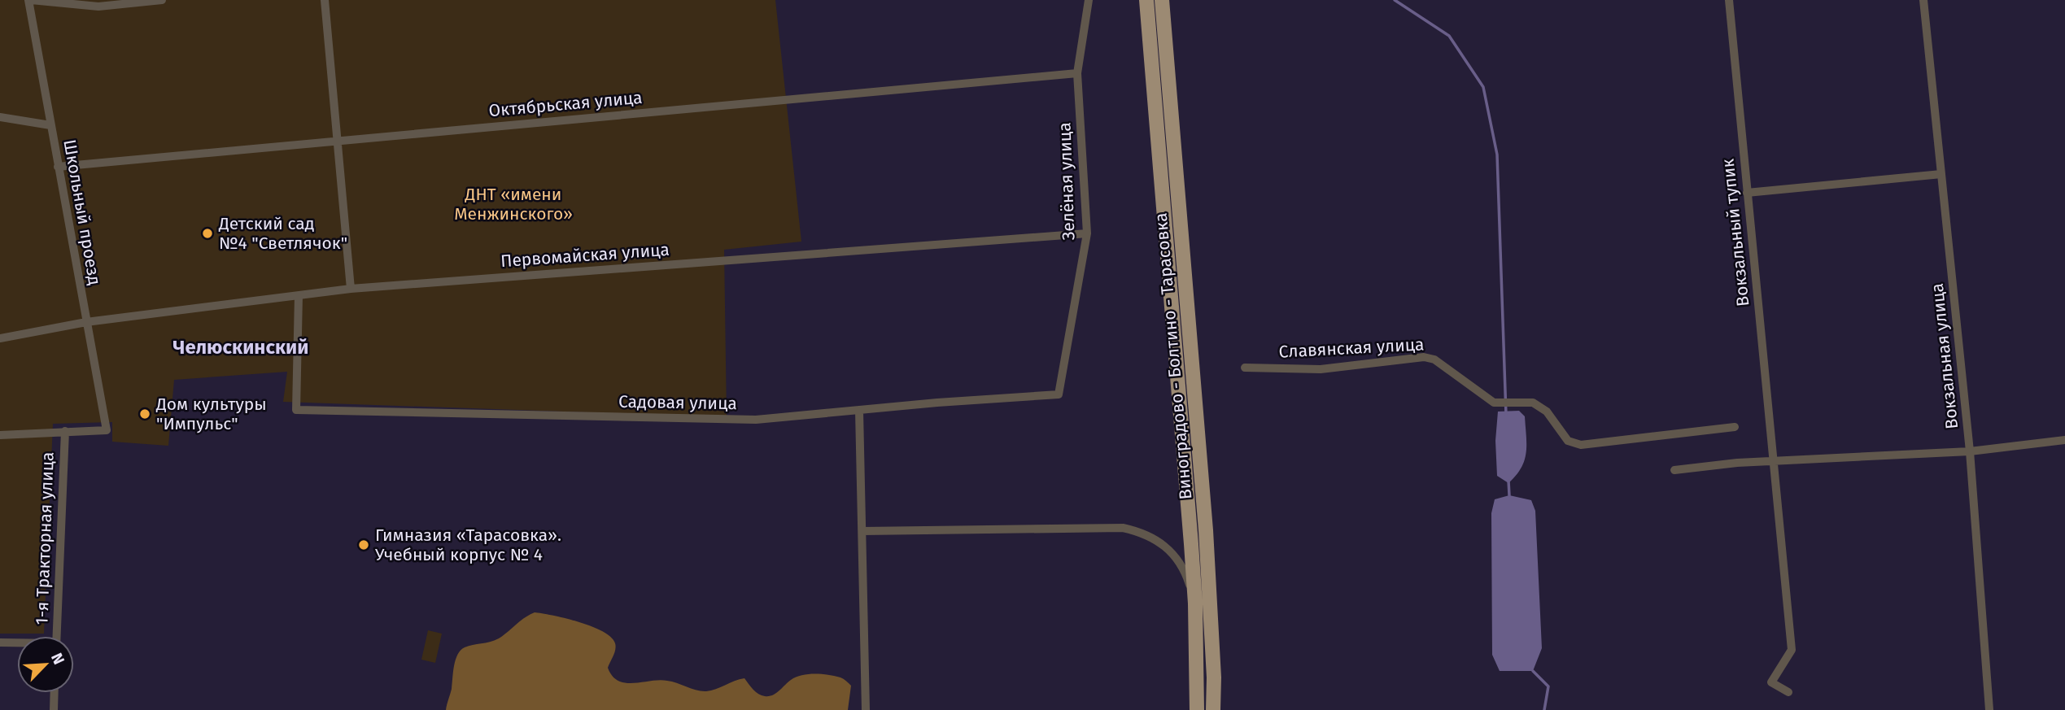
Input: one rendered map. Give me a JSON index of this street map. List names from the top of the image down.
{
  "streets": {
    "main road": ["Виноградово - Болтино - Тарасовка"],
    "street": [
      "Октябрьская улица",
      "Зелёная улица",
      "Школьный проезд",
      "Вокзальный тупик",
      "Первомайская улица",
      "Славянская улица",
      "Вокзальная улица",
      "Садовая улица",
      "1-я Тракторная улица"
    ]
  },
  "crossings": [
    ["Октябрьская улица", "Зелёная улица"],
    ["Октябрьская улица", "Школьный проезд"],
    ["Зелёная улица", "Первомайская улица"],
    ["Зелёная улица", "Садовая улица"],
    ["Школьный проезд", "Первомайская улица"],
    ["Школьный проезд", "1-я Тракторная улица"],
    ["Первомайская улица", "Садовая улица"]
  ],
  "districts": ["Челюскинский"],
  "parks": ["ДНТ «имени Менжинского»"],
  "places": ["Детский сад №4 \"Светлячок\"", "Дом культуры \"Импульс\"", "Гимназия «Тарасовка». Учебный корпус № 4"],
  "north": "top right"
}
